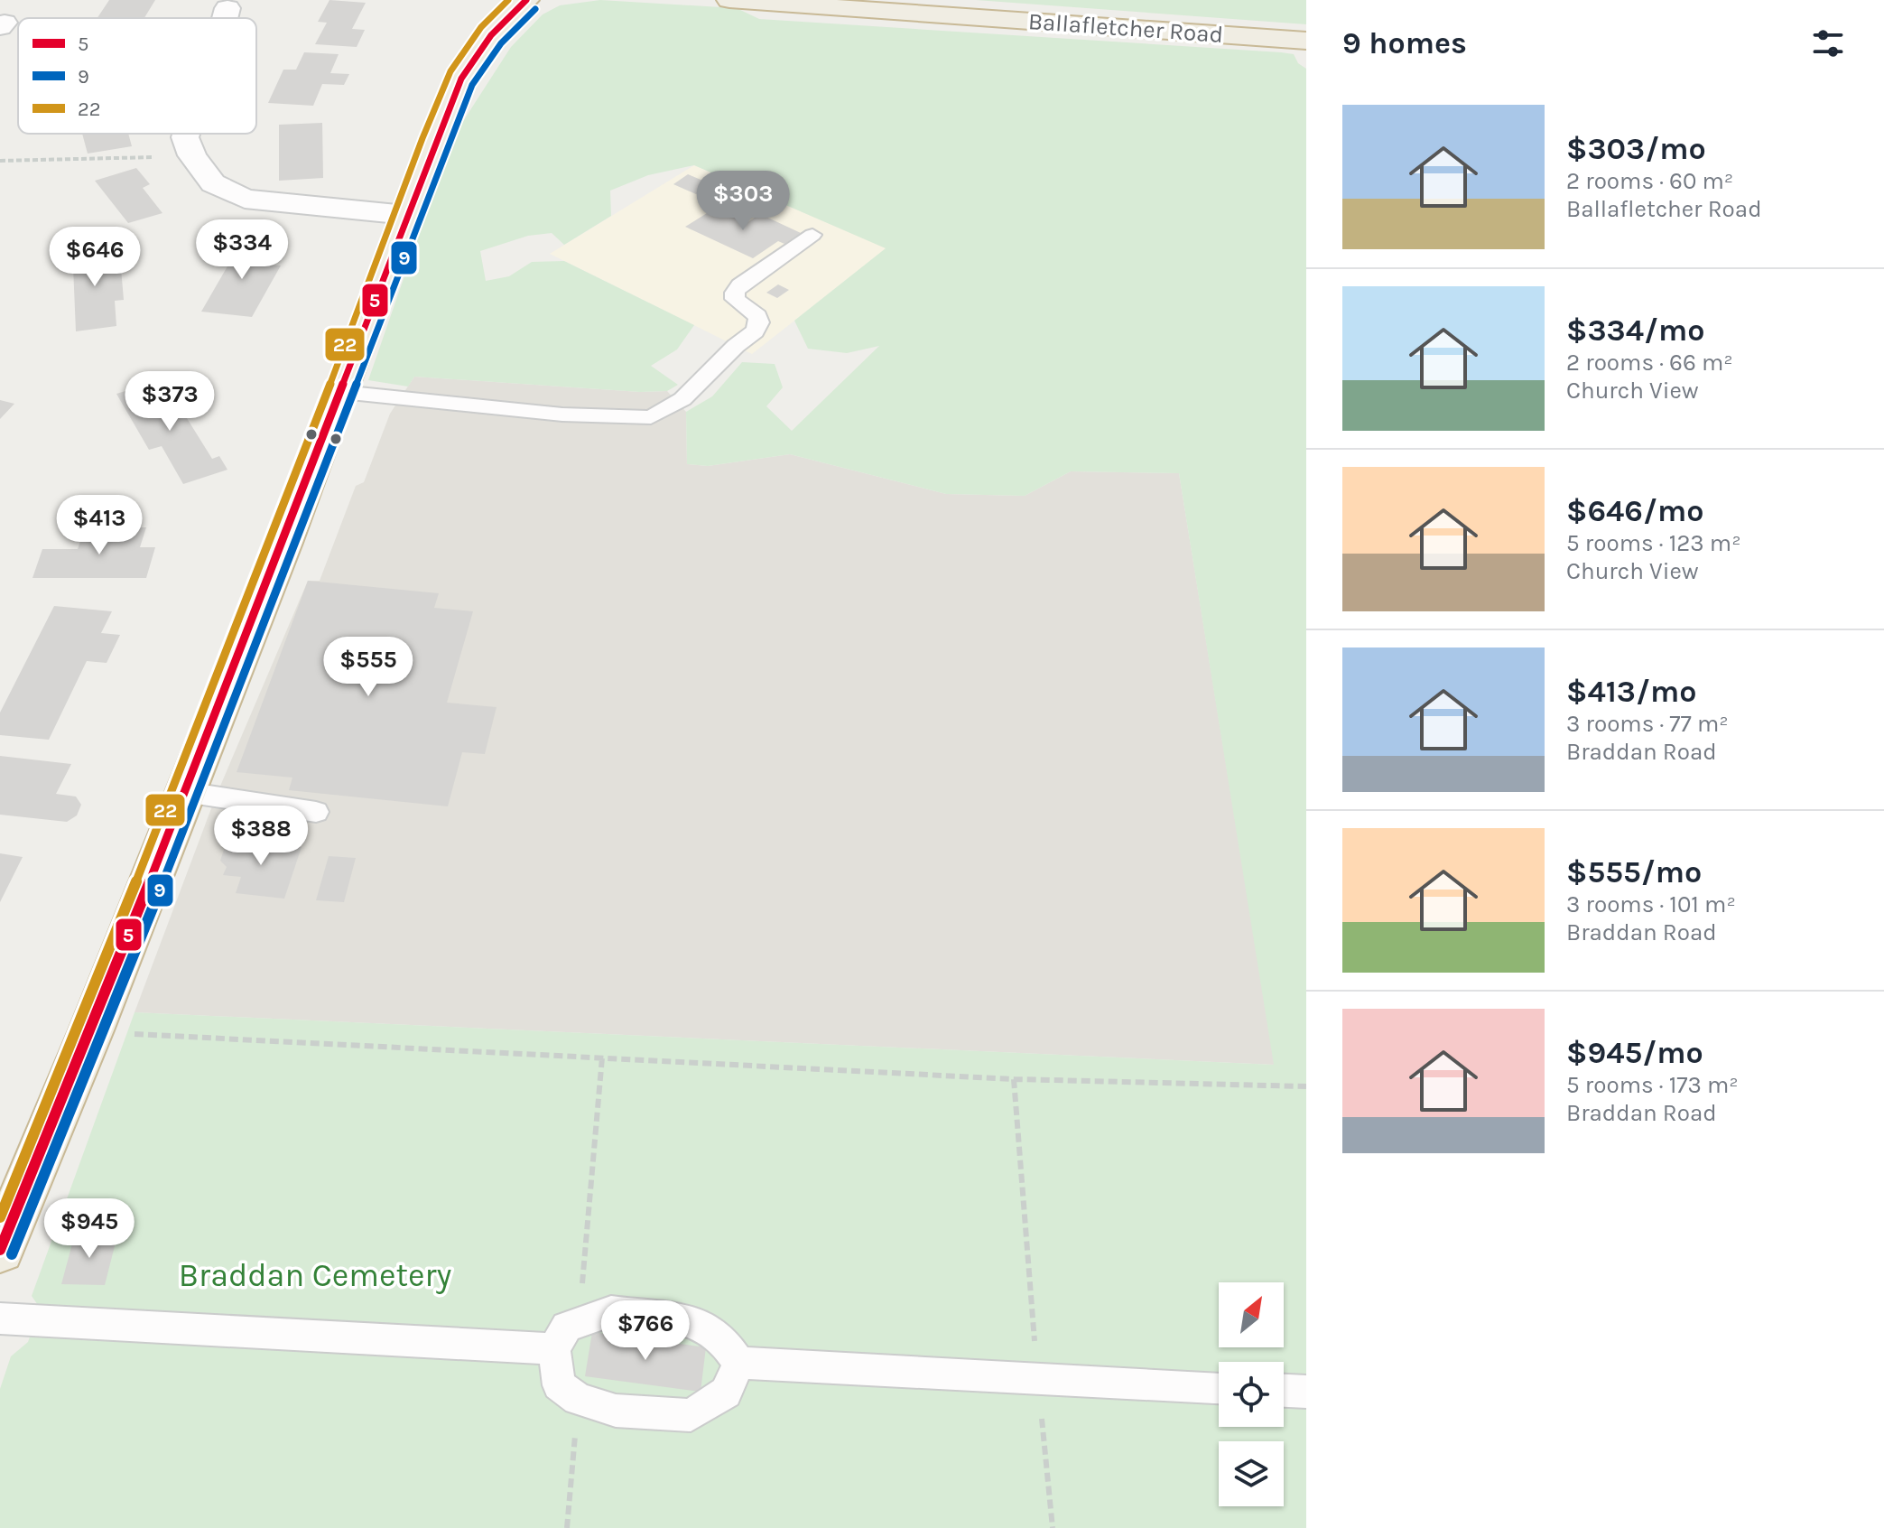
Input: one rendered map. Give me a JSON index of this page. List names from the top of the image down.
{
  "streets": {
    "highway": ["Ballafletcher Road"]
  },
  "parks": ["Braddan Cemetery"],
  "lines": ["transit line 5", "transit line 22", "transit line 9"],
  "legend": ["5", "9", "22"],
  "north": "top right",
  "page": {
    "heading": "9 homes",
    "list": [
      {
        "name": "$303/mo",
        "note": "2 rooms · 60 m² · Ballafletcher Road"
      },
      {
        "name": "$334/mo",
        "note": "2 rooms · 66 m² · Church View"
      },
      {
        "name": "$646/mo",
        "note": "5 rooms · 123 m² · Church View"
      },
      {
        "name": "$413/mo",
        "note": "3 rooms · 77 m² · Braddan Road"
      },
      {
        "name": "$555/mo",
        "note": "3 rooms · 101 m² · Braddan Road"
      },
      {
        "name": "$945/mo",
        "note": "5 rooms · 173 m² · Braddan Road"
      }
    ],
    "price": [
      "$303",
      "$334",
      "$646",
      "$373",
      "$413",
      "$555",
      "$388",
      "$945",
      "$766"
    ]
  }
}
